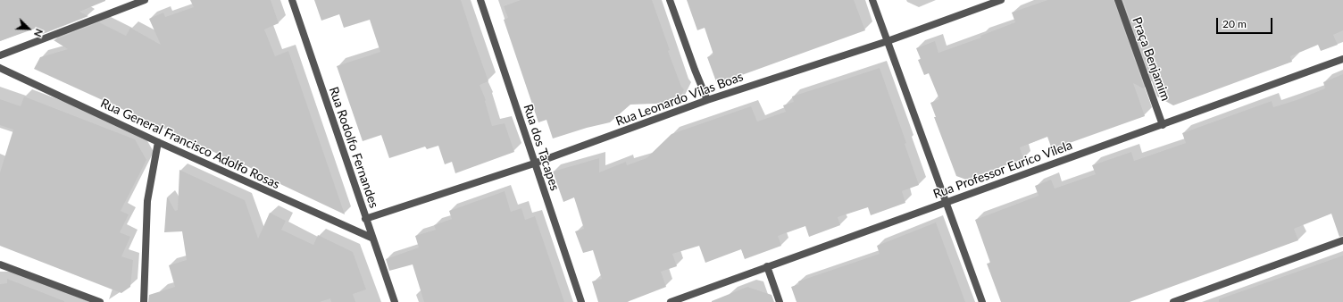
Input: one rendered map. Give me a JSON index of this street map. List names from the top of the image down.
{
  "streets": {
    "street": [
      "Praça Benjamim",
      "Rua Leonardo Vilas Boas",
      "Rua General Francisco Adolfo Rosas",
      "Rua Rodolfo Fernandes",
      "Rua dos Tacapes",
      "Rua Professor Eurico Vilela"
    ]
  },
  "crossings": [
    ["Praça Benjamim", "Rua Professor Eurico Vilela"],
    ["Rua Leonardo Vilas Boas", "Rua Rodolfo Fernandes"],
    ["Rua Leonardo Vilas Boas", "Rua dos Tacapes"],
    ["Rua General Francisco Adolfo Rosas", "Rua Rodolfo Fernandes"]
  ],
  "scale_bar": "20 m",
  "north": "bottom right"
}
